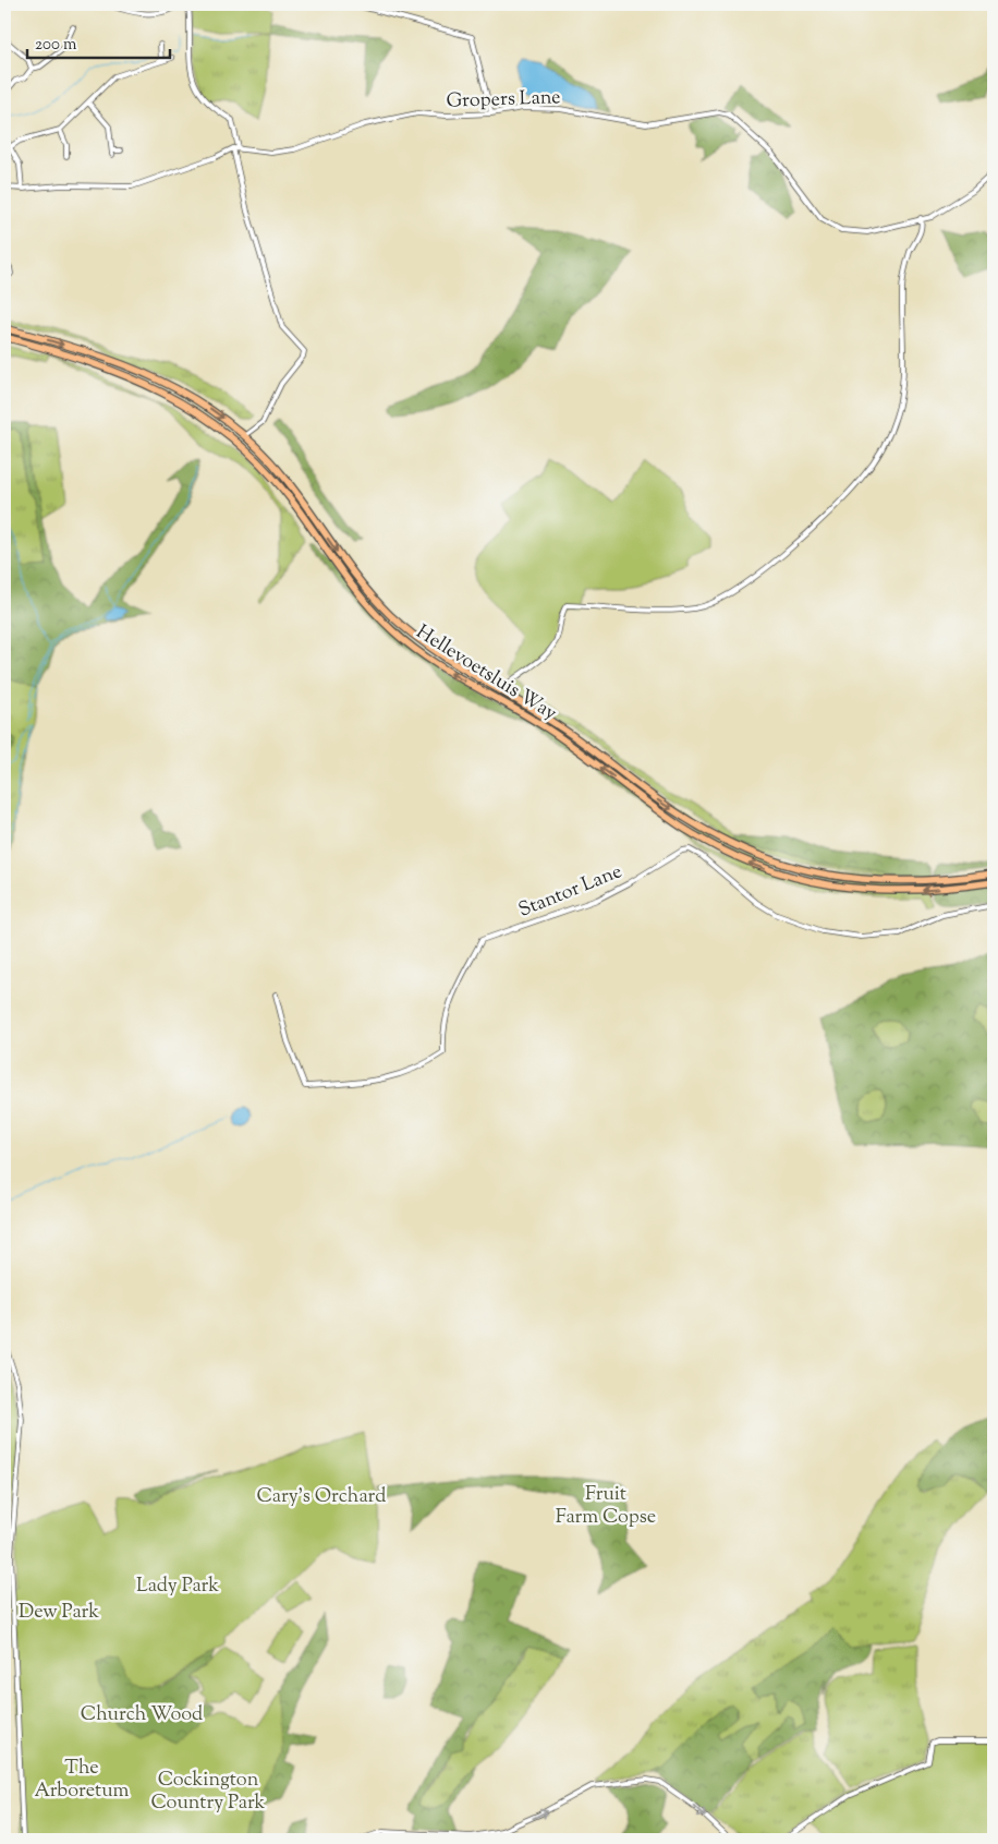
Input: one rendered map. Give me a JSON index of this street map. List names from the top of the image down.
{
  "streets": {
    "highway": ["Hellevoetsluis Way"],
    "street": ["Gropers Lane", "Stantor Lane"]
  },
  "parks": [
    "Fruit Farm Copse",
    "Cary's Orchard",
    "Lady Park",
    "Dew Park",
    "Church Wood",
    "The Arboretum",
    "Cockington Country Park"
  ],
  "scale_bar": "200 m"
}
